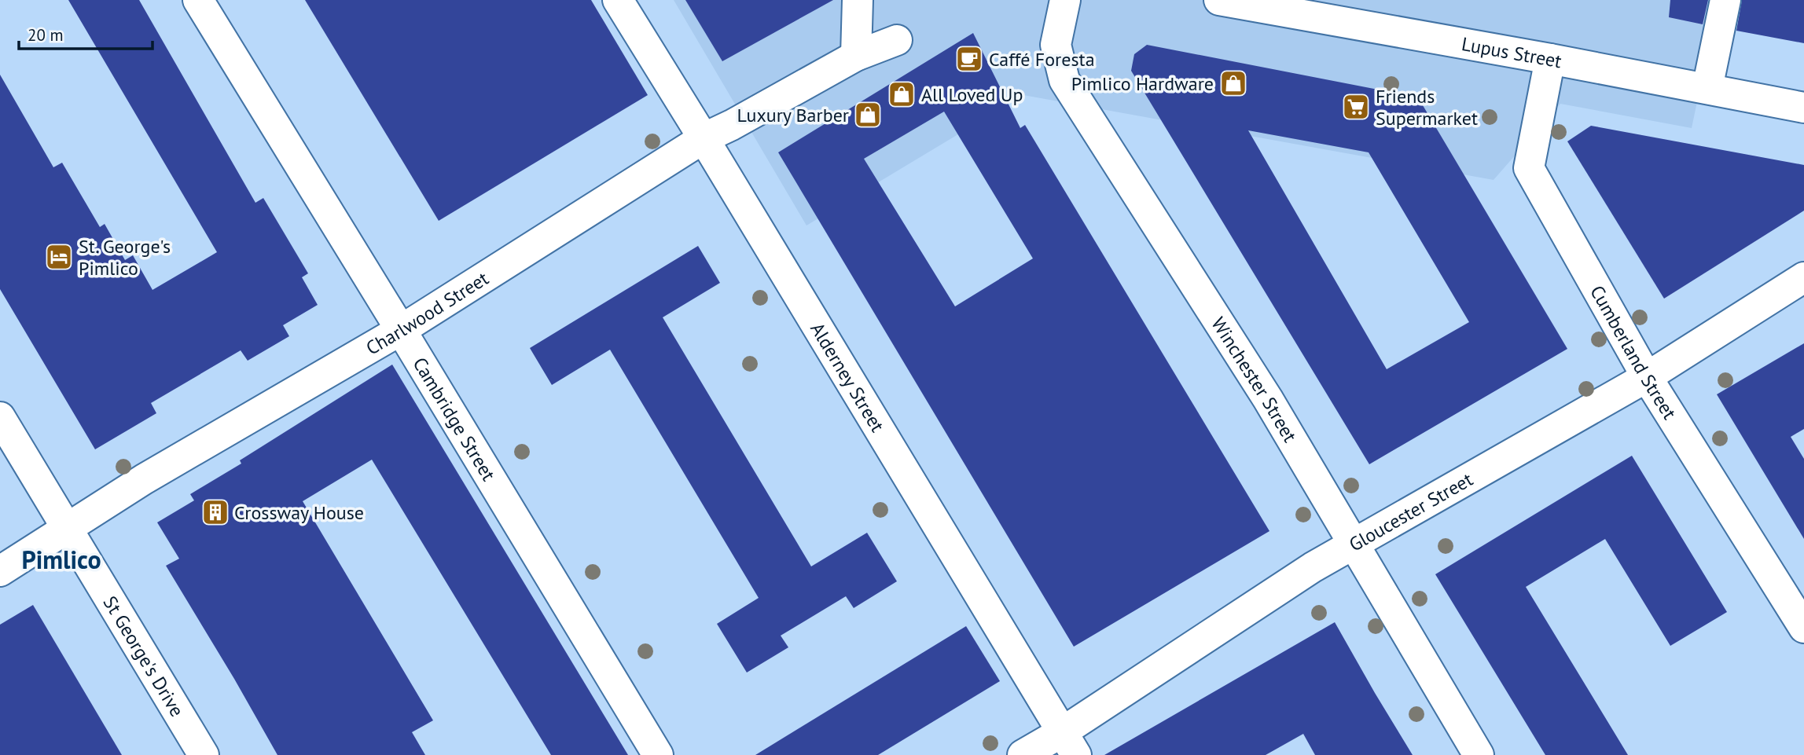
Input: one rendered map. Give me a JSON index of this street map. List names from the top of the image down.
{
  "streets": {
    "street": [
      "Lupus Street",
      "Charlwood Street",
      "Cumberland Street",
      "Alderney Street",
      "Winchester Street",
      "Cambridge Street",
      "Gloucester Street",
      "St George's Drive"
    ]
  },
  "crossings": [
    ["Lupus Street", "Cumberland Street"],
    ["Charlwood Street", "Alderney Street"],
    ["Charlwood Street", "Cambridge Street"],
    ["Charlwood Street", "St George's Drive"],
    ["Cumberland Street", "Gloucester Street"],
    ["Alderney Street", "Gloucester Street"],
    ["Winchester Street", "Gloucester Street"]
  ],
  "districts": ["Pimlico"],
  "places": {
    "cafe": ["Caffé Foresta"],
    "shop": ["Pimlico Hardware", "All Loved Up", "Luxury Barber"],
    "supermarket": ["Friends Supermarket"],
    "hotel": ["St. George's Pimlico"],
    "building": ["Crossway House"]
  },
  "scale_bar": "20 m"
}
